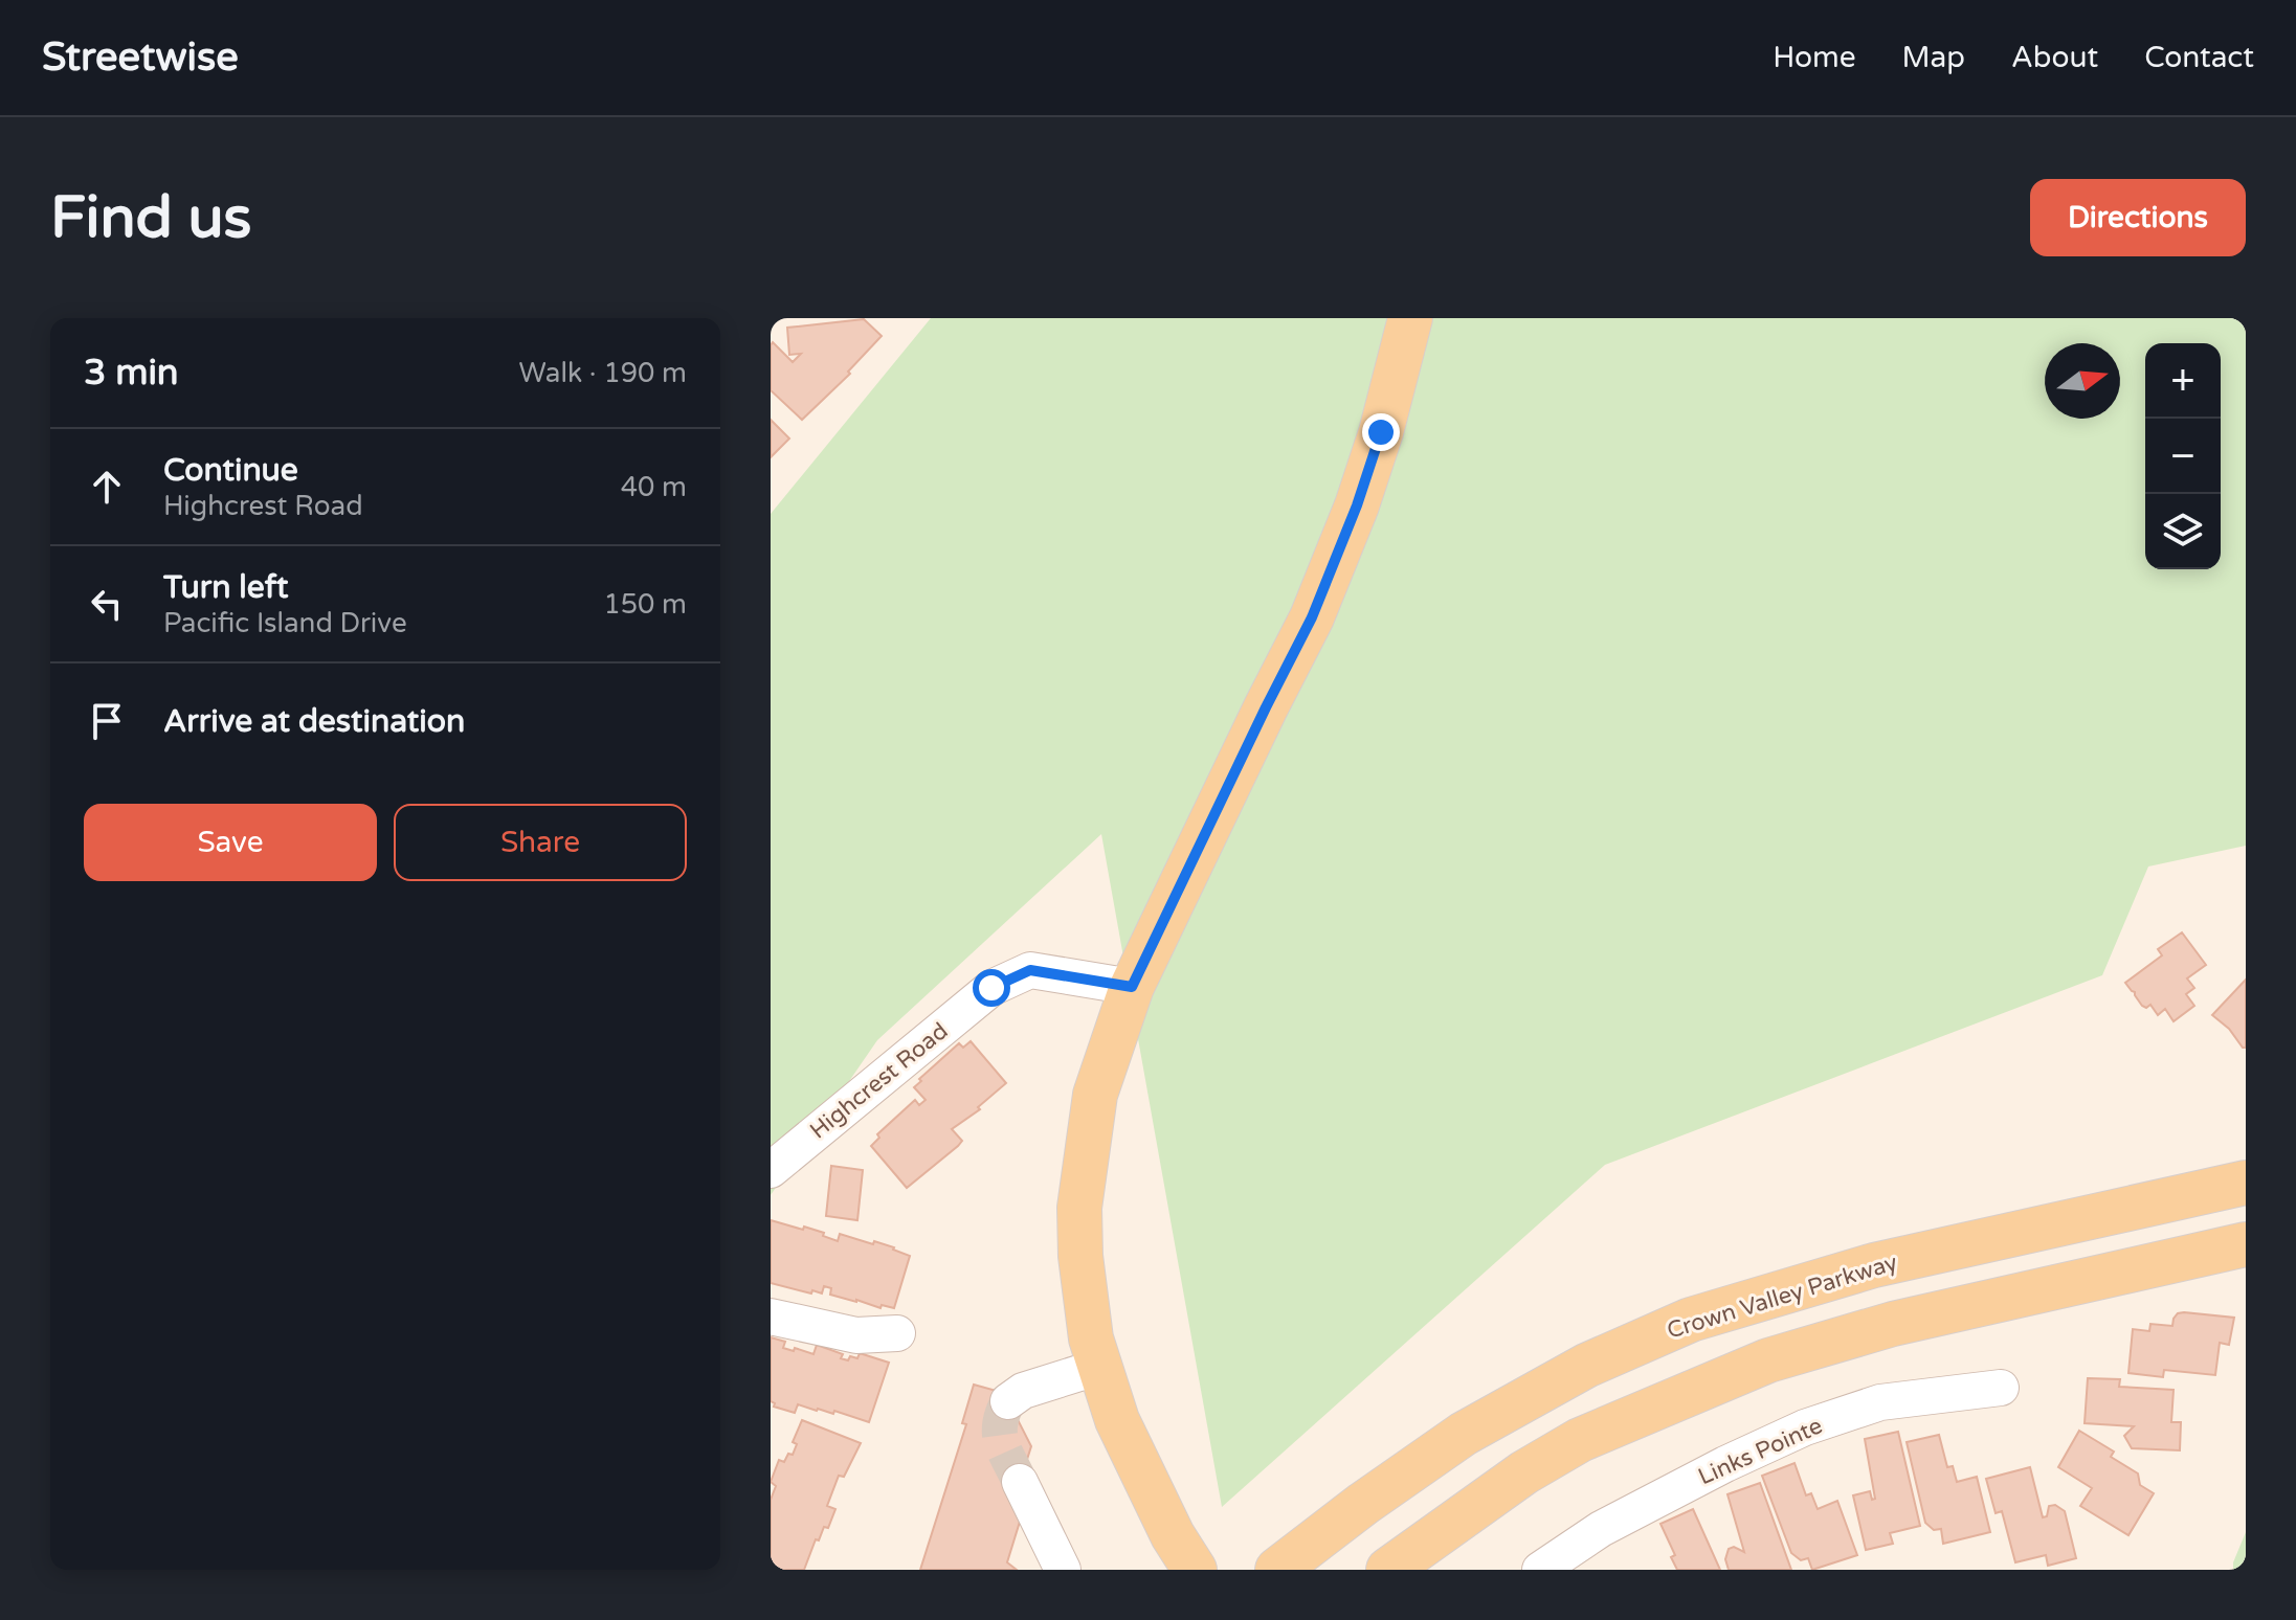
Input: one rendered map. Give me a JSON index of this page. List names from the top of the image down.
{
  "streets": {
    "main road": ["Crown Valley Parkway"],
    "street": ["Highcrest Road", "Links Pointe"]
  },
  "north": "right",
  "page": {
    "header": "Streetwise",
    "nav": [
      "Home",
      "Map",
      "About",
      "Contact"
    ],
    "buttons": [
      "Directions",
      ["Save", "Share"]
    ],
    "title": "Find us",
    "heading": ["3 min", "Walk · 190 m"],
    "map_buttons": ["+", "−"],
    "list": [
      ["Continue", "Highcrest Road", "40 m"],
      ["Turn left", "Pacific Island Drive", "150 m"],
      "Arrive at destination"
    ]
  }
}
